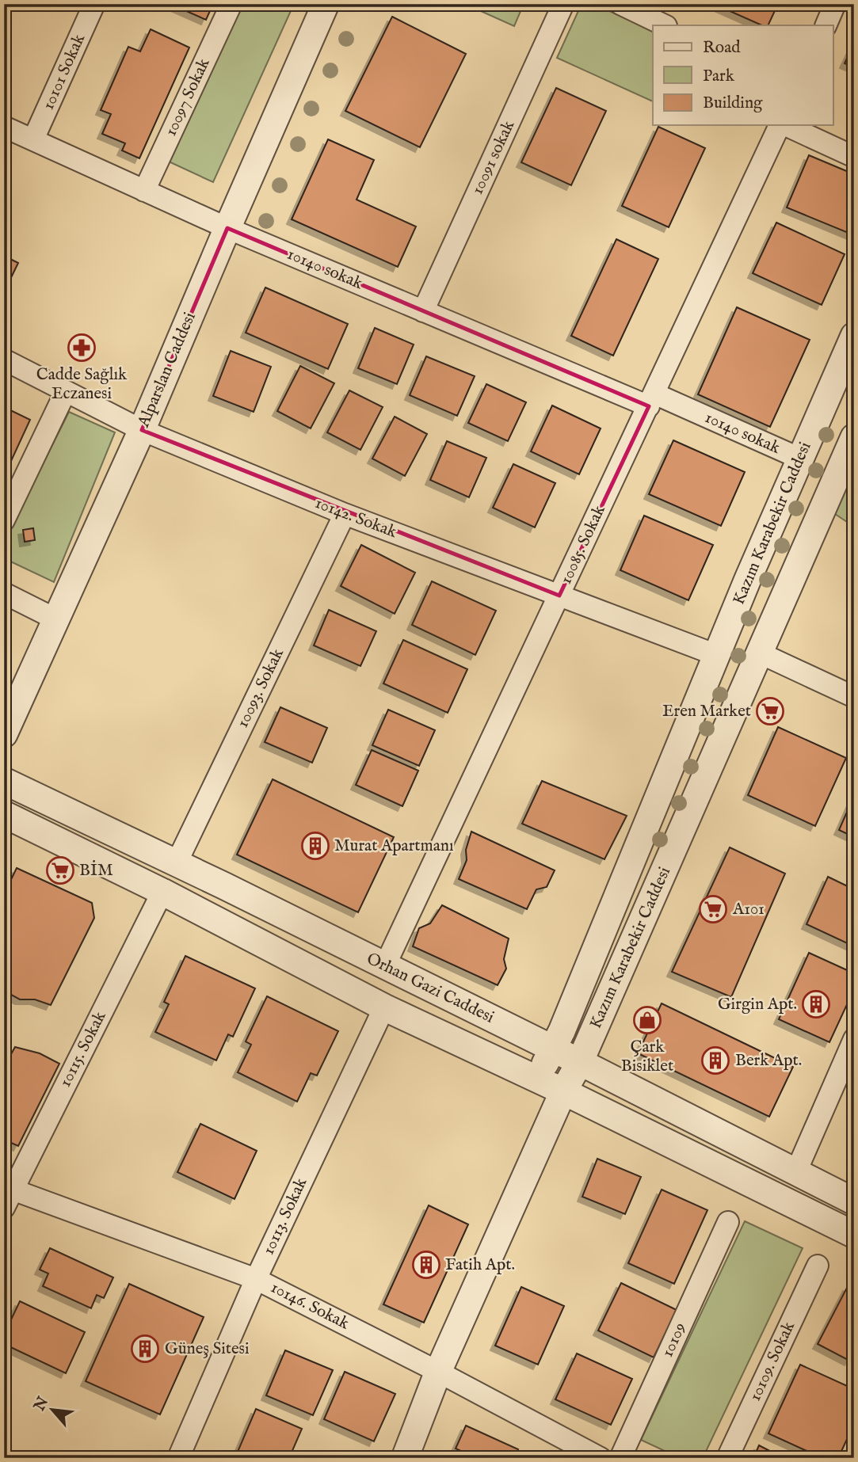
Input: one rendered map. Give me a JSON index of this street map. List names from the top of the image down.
{
  "streets": {
    "street": [
      "10101 Sokak",
      "10097 Sokak",
      "10091 sokak",
      "10140 sokak",
      "Alparslan Caddesi",
      "10142. Sokak",
      "Kazım Karabekir Caddesi",
      "10085. Sokak",
      "10093. Sokak",
      "Orhan Gazi Caddesi",
      "10115. Sokak",
      "10113. Sokak",
      "10146. Sokak",
      "10109",
      "10109. Sokak"
    ]
  },
  "crossings": [
    ["10101 Sokak", "10140 sokak"],
    ["10097 Sokak", "10140 sokak"],
    ["10091 sokak", "10140 sokak"],
    ["10140 sokak", "Alparslan Caddesi"],
    ["10140 sokak", "Kazım Karabekir Caddesi"],
    ["10140 sokak", "10085. Sokak"],
    ["Alparslan Caddesi", "10142. Sokak"],
    ["10142. Sokak", "Kazım Karabekir Caddesi"],
    ["10142. Sokak", "10085. Sokak"],
    ["10142. Sokak", "10093. Sokak"],
    ["Kazım Karabekir Caddesi", "Orhan Gazi Caddesi"],
    ["Kazım Karabekir Caddesi", "10146. Sokak"],
    ["10085. Sokak", "Orhan Gazi Caddesi"],
    ["10093. Sokak", "Orhan Gazi Caddesi"],
    ["10115. Sokak", "10146. Sokak"],
    ["10113. Sokak", "10146. Sokak"]
  ],
  "places": {
    "pharmacy": ["Cadde Sağlık Eczanesi"],
    "supermarket": ["Eren Market", "BİM", "A101"],
    "building": [
      "Murat Apartmanı",
      "Girgin Apt.",
      "Berk Apt.",
      "Fatih Apt.",
      "Güneş Sitesi"
    ],
    "shop": ["Çark Bisiklet"]
  },
  "legend": ["Road", "Park", "Building"],
  "north": "top left"
}
